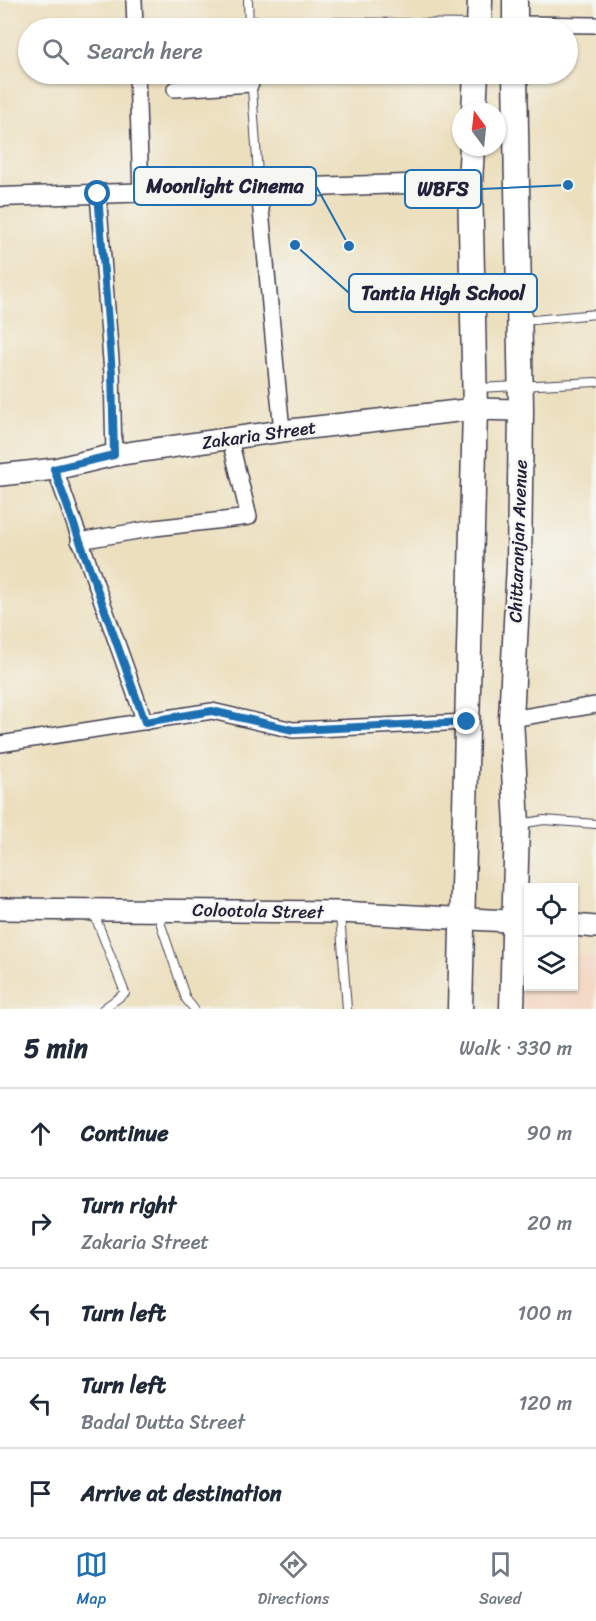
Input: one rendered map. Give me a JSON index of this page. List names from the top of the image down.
{
  "streets": {
    "main road": ["Zakaria Street", "Chittaranjan Avenue", "Colootola Street"]
  },
  "crossings": [
    ["Zakaria Street", "Chittaranjan Avenue"],
    ["Chittaranjan Avenue", "Colootola Street"]
  ],
  "places": ["WBFS", "Tantia High School", "Moonlight Cinema"],
  "north": "top",
  "page": {
    "search": "Search here",
    "heading": ["5 min", "Walk · 330 m"],
    "list": [
      ["Continue", "90 m"],
      ["Turn right", "Zakaria Street", "20 m"],
      ["Turn left", "100 m"],
      ["Turn left", "Badal Dutta Street", "120 m"],
      "Arrive at destination"
    ],
    "nav": ["Map", "Directions", "Saved"]
  }
}
